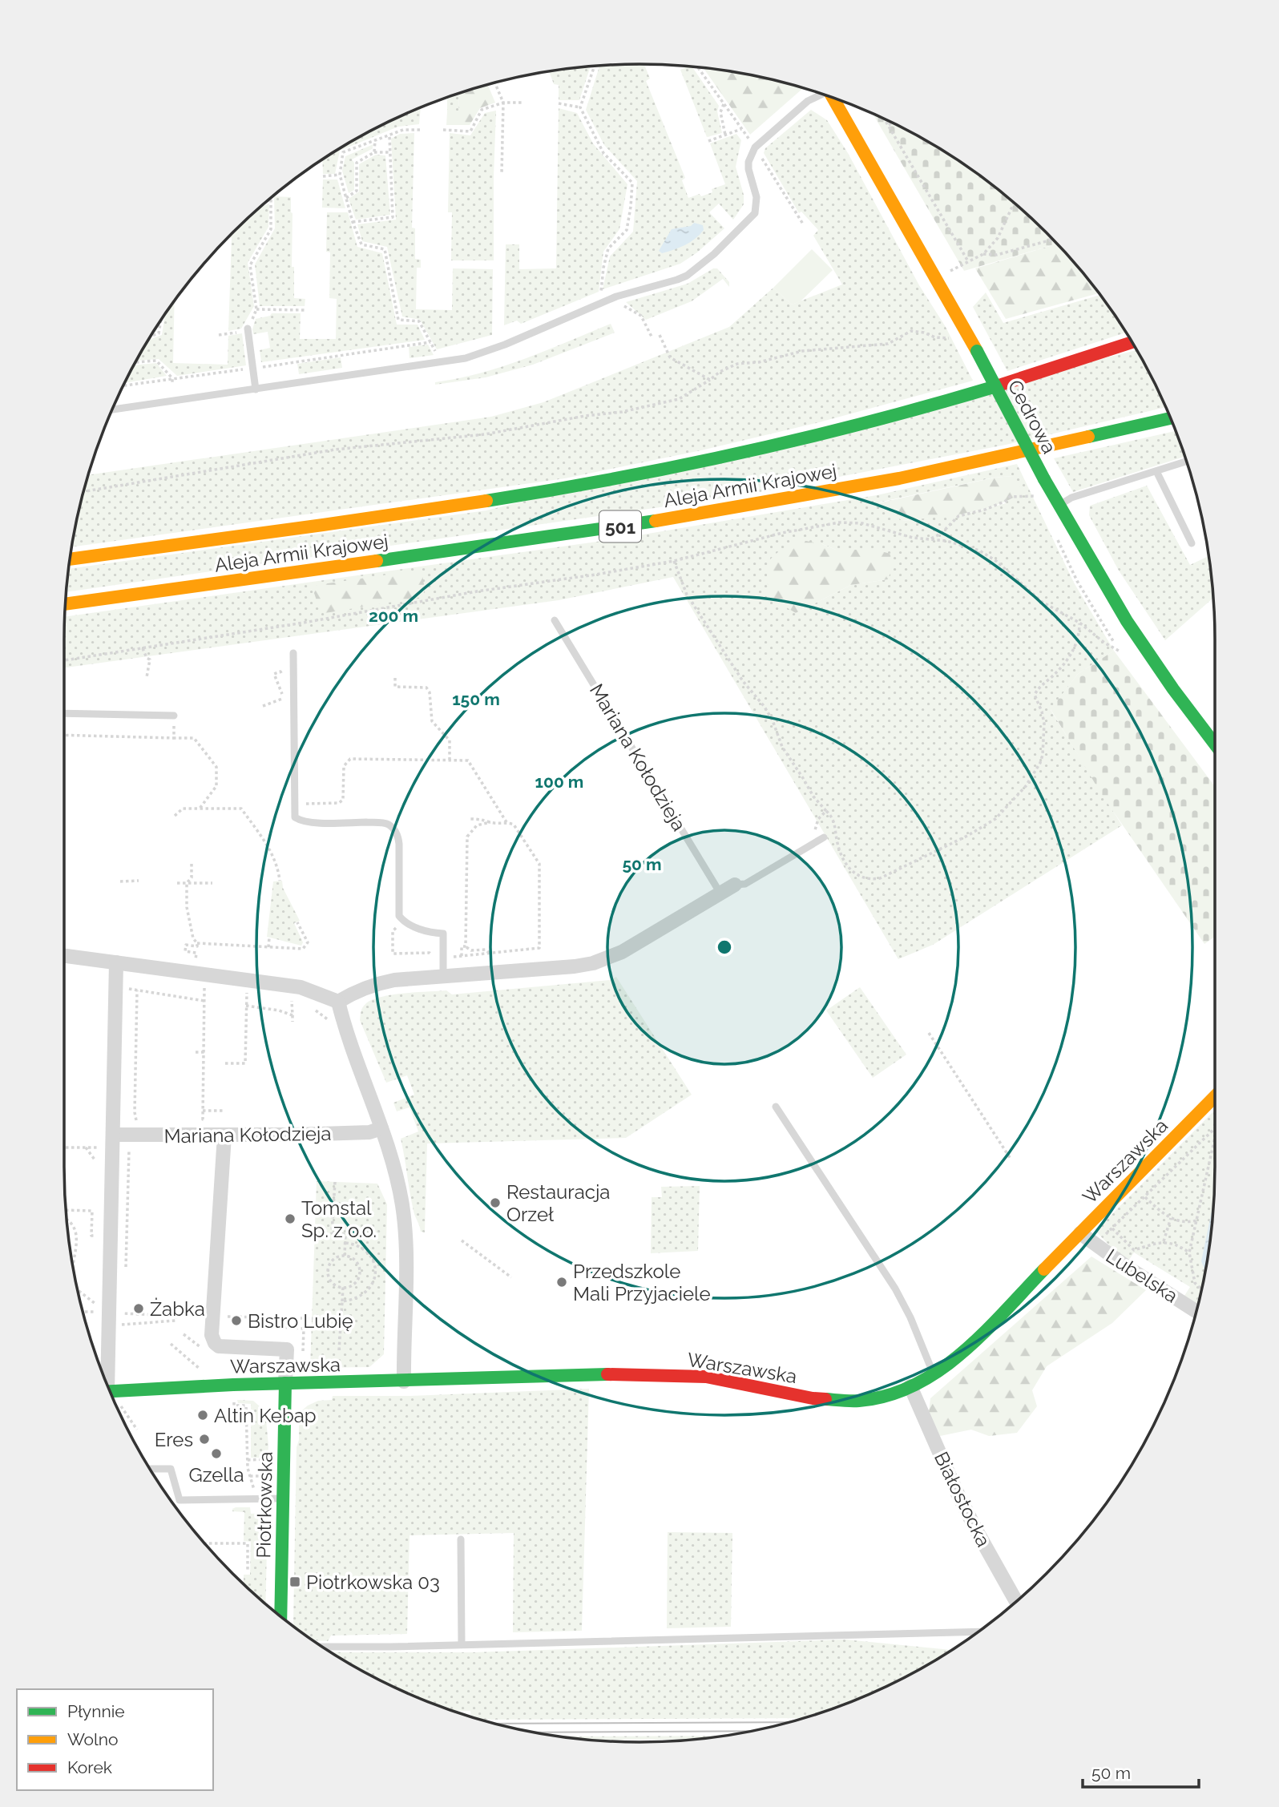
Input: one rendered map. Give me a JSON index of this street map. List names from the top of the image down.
{
  "streets": {
    "street": [
      "Cedrowa",
      "Aleja Armii Krajowej",
      "501",
      "Mariana Kołodzieja",
      "Warszawska",
      "Lubelska",
      "Białostocka",
      "Piotrkowska"
    ]
  },
  "crossings": [
    ["Warszawska", "Lubelska"],
    ["Warszawska", "Białostocka"],
    ["Warszawska", "Piotrkowska"]
  ],
  "places": {
    "other": [
      "Restauracja Orzeł",
      "Tomstal Sp. z o.o.",
      "Przedszkole Mali Przyjaciele",
      "Żabka",
      "Bistro Lubię",
      "Altin Kebap",
      "Eres",
      "Gzella"
    ],
    "transit": ["Piotrkowska 03"]
  },
  "legend": ["Płynnie", "Wolno", "Korek"],
  "scale_bar": "50 m",
  "rings": [
    "200 m",
    "150 m",
    "100 m",
    "50 m"
  ]
}
